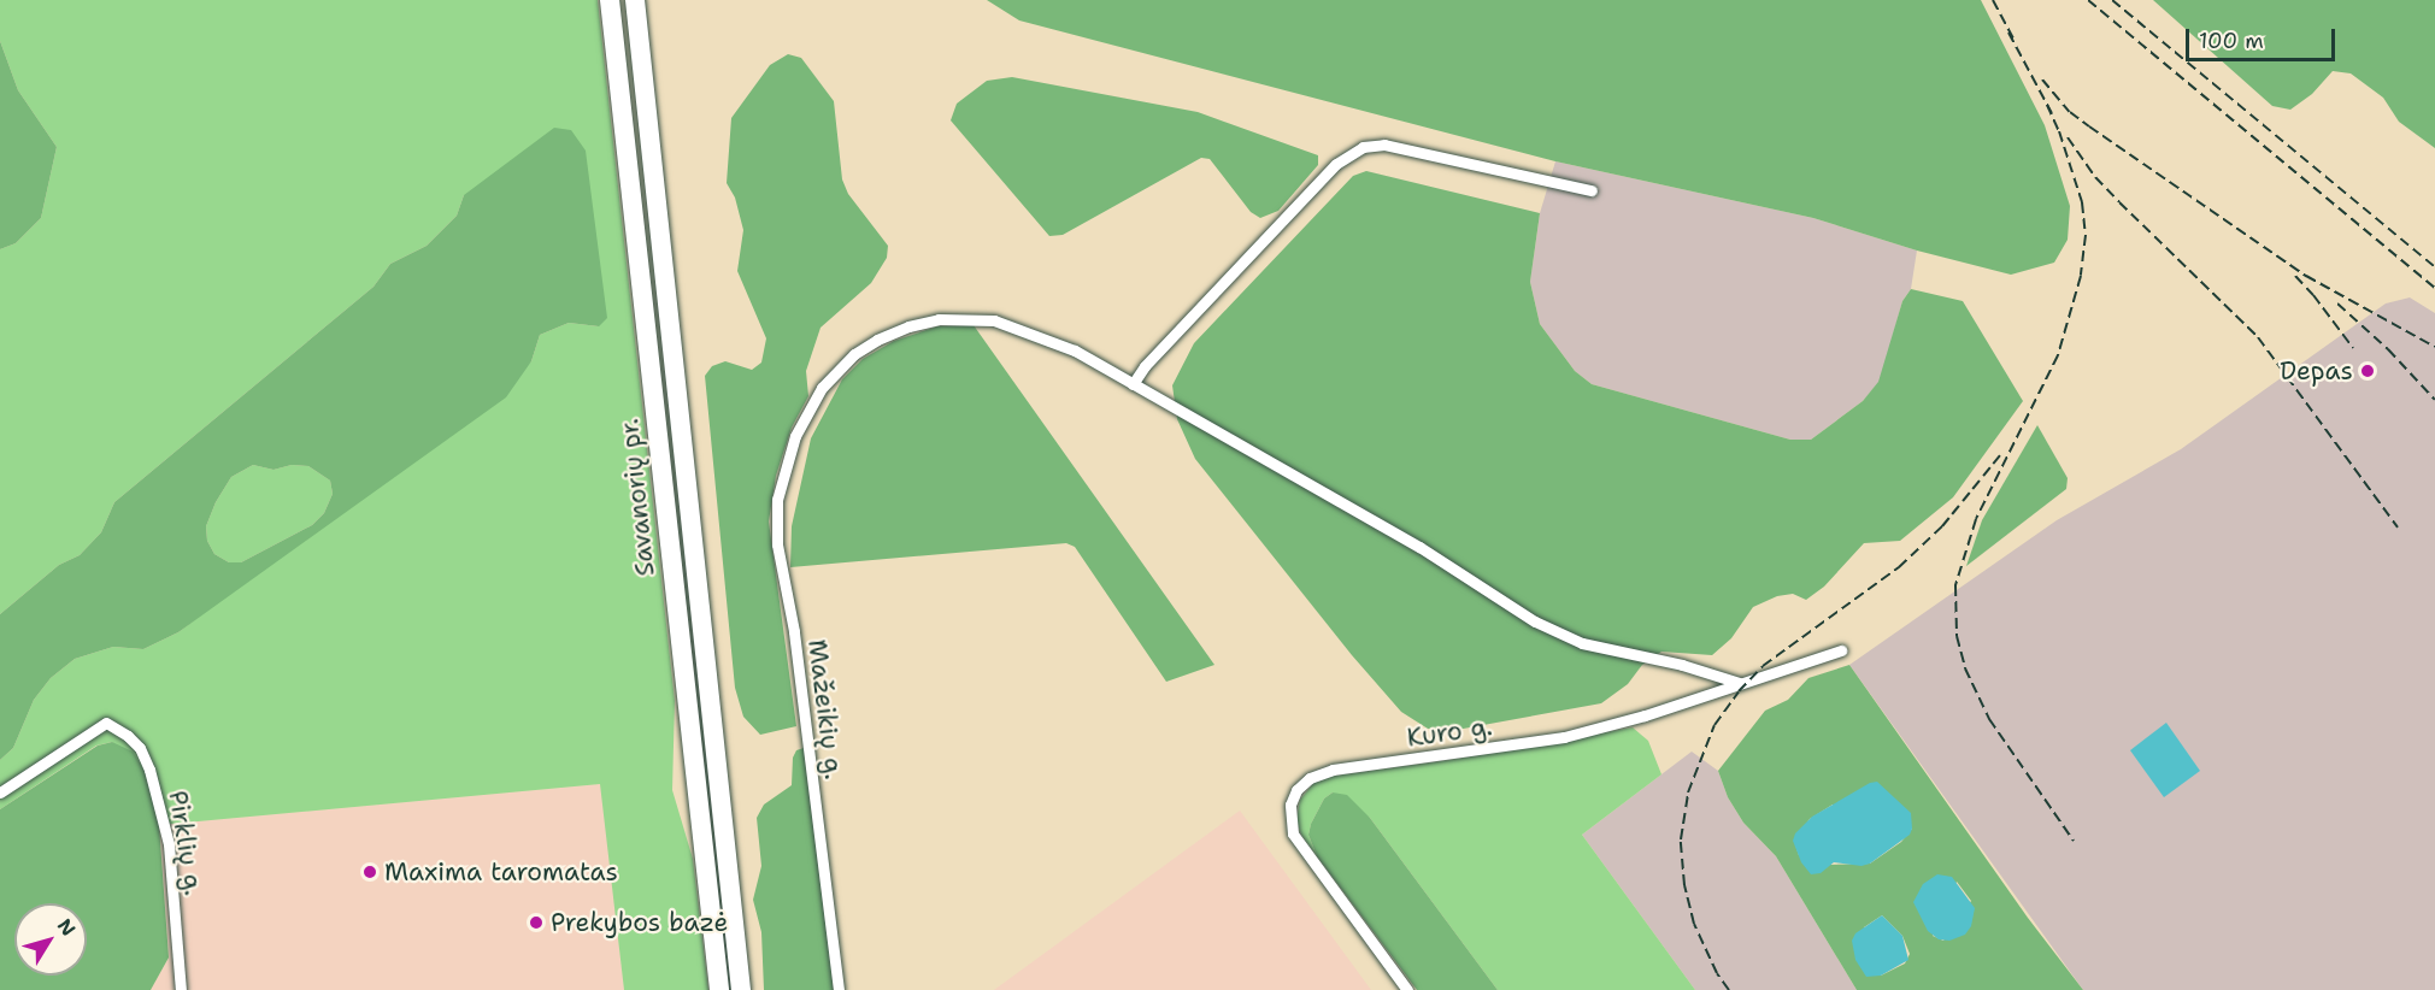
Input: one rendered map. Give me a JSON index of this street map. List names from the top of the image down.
{
  "streets": {
    "highway": ["Savanorių pr."],
    "street": ["Mažeikių g.", "Kuro g.", "Pirklių g."]
  },
  "crossings": [
    ["Mažeikių g.", "Kuro g."]
  ],
  "places": ["Depas", "Maxima taromatas", "Prekybos bazė"],
  "scale_bar": "100 m",
  "north": "top right"
}
